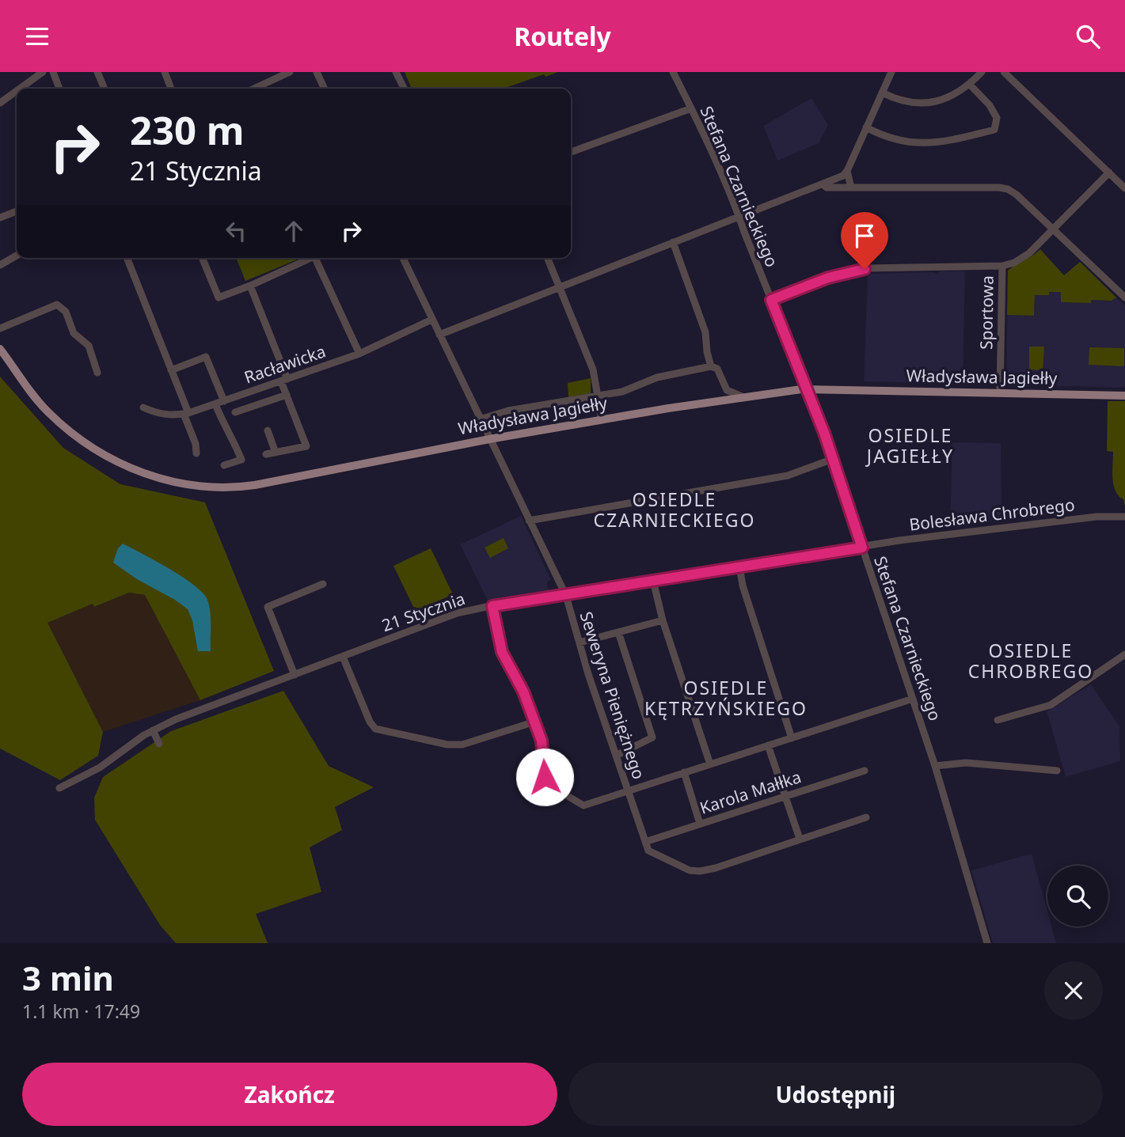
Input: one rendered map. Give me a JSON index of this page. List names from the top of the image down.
{
  "streets": {
    "main road": ["Władysława Jagiełły"],
    "street": [
      "Stefana Czarnieckiego",
      "Sportowa",
      "Racławicka",
      "Bolesława Chrobrego",
      "21 Stycznia",
      "Seweryna Pieniężnego",
      "Karola Małłka"
    ]
  },
  "crossings": [
    ["Stefana Czarnieckiego", "Władysława Jagiełły"],
    ["Stefana Czarnieckiego", "Bolesława Chrobrego"],
    ["Stefana Czarnieckiego", "21 Stycznia"],
    ["Sportowa", "Władysława Jagiełły"],
    ["Racławicka", "Seweryna Pieniężnego"],
    ["Władysława Jagiełły", "Seweryna Pieniężnego"],
    ["Bolesława Chrobrego", "21 Stycznia"],
    ["21 Stycznia", "Seweryna Pieniężnego"],
    ["Seweryna Pieniężnego", "Karola Małłka"]
  ],
  "districts": [
    "OSIEDLE JAGIEŁŁY",
    "OSIEDLE CZARNIECKIEGO",
    "OSIEDLE CHROBREGO",
    "OSIEDLE KĘTRZYŃSKIEGO"
  ],
  "page": {
    "header": "Routely",
    "turn": ["230 m", "21 Stycznia"],
    "heading": ["3 min", "1.1 km · 17:49"],
    "buttons": ["Zakończ", "Udostępnij"]
  }
}
